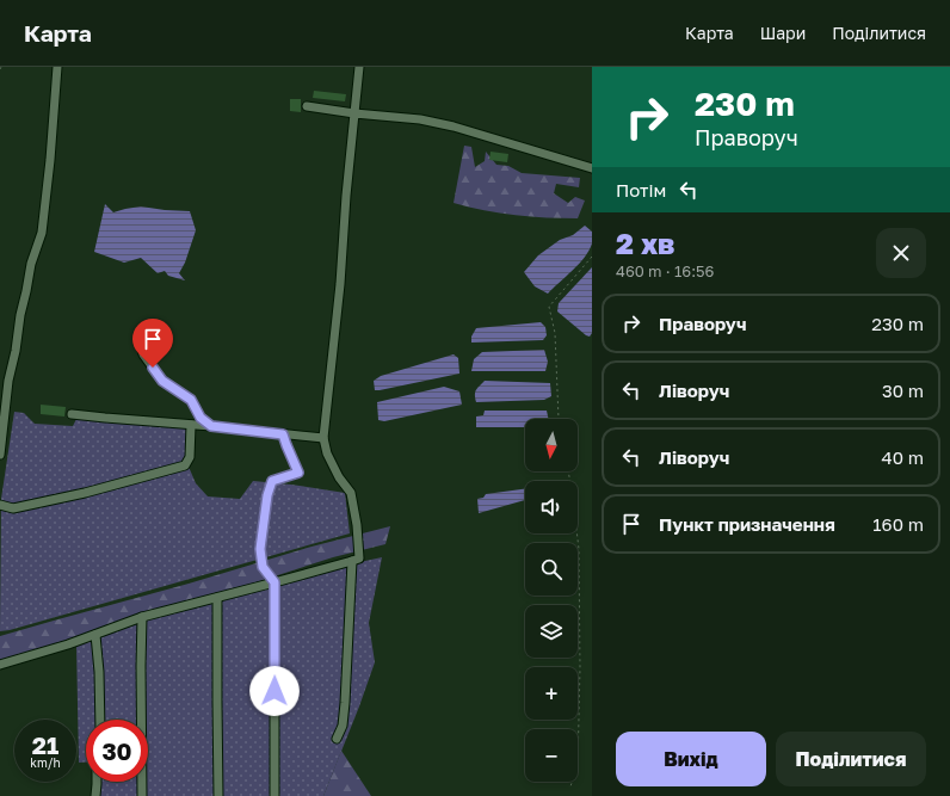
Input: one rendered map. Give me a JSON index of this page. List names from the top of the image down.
{
  "north": "bottom",
  "page": {
    "header": "Карта",
    "nav": ["Карта", "Шари", "Поділитися"],
    "turn": ["230 m", "Праворуч"],
    "then": "Потім",
    "heading": ["2 хв", "460 m · 16:56"],
    "list": [
      {
        "name": "Праворуч",
        "value": "230 m"
      },
      {
        "name": "Ліворуч",
        "value": "30 m"
      },
      {
        "name": "Ліворуч",
        "value": "40 m"
      },
      {
        "name": "Пункт призначення",
        "value": "160 m"
      }
    ],
    "map_buttons": ["+", "−"],
    "speed": "21 km/h",
    "limit": "30",
    "buttons": ["Вихід", "Поділитися"]
  }
}
